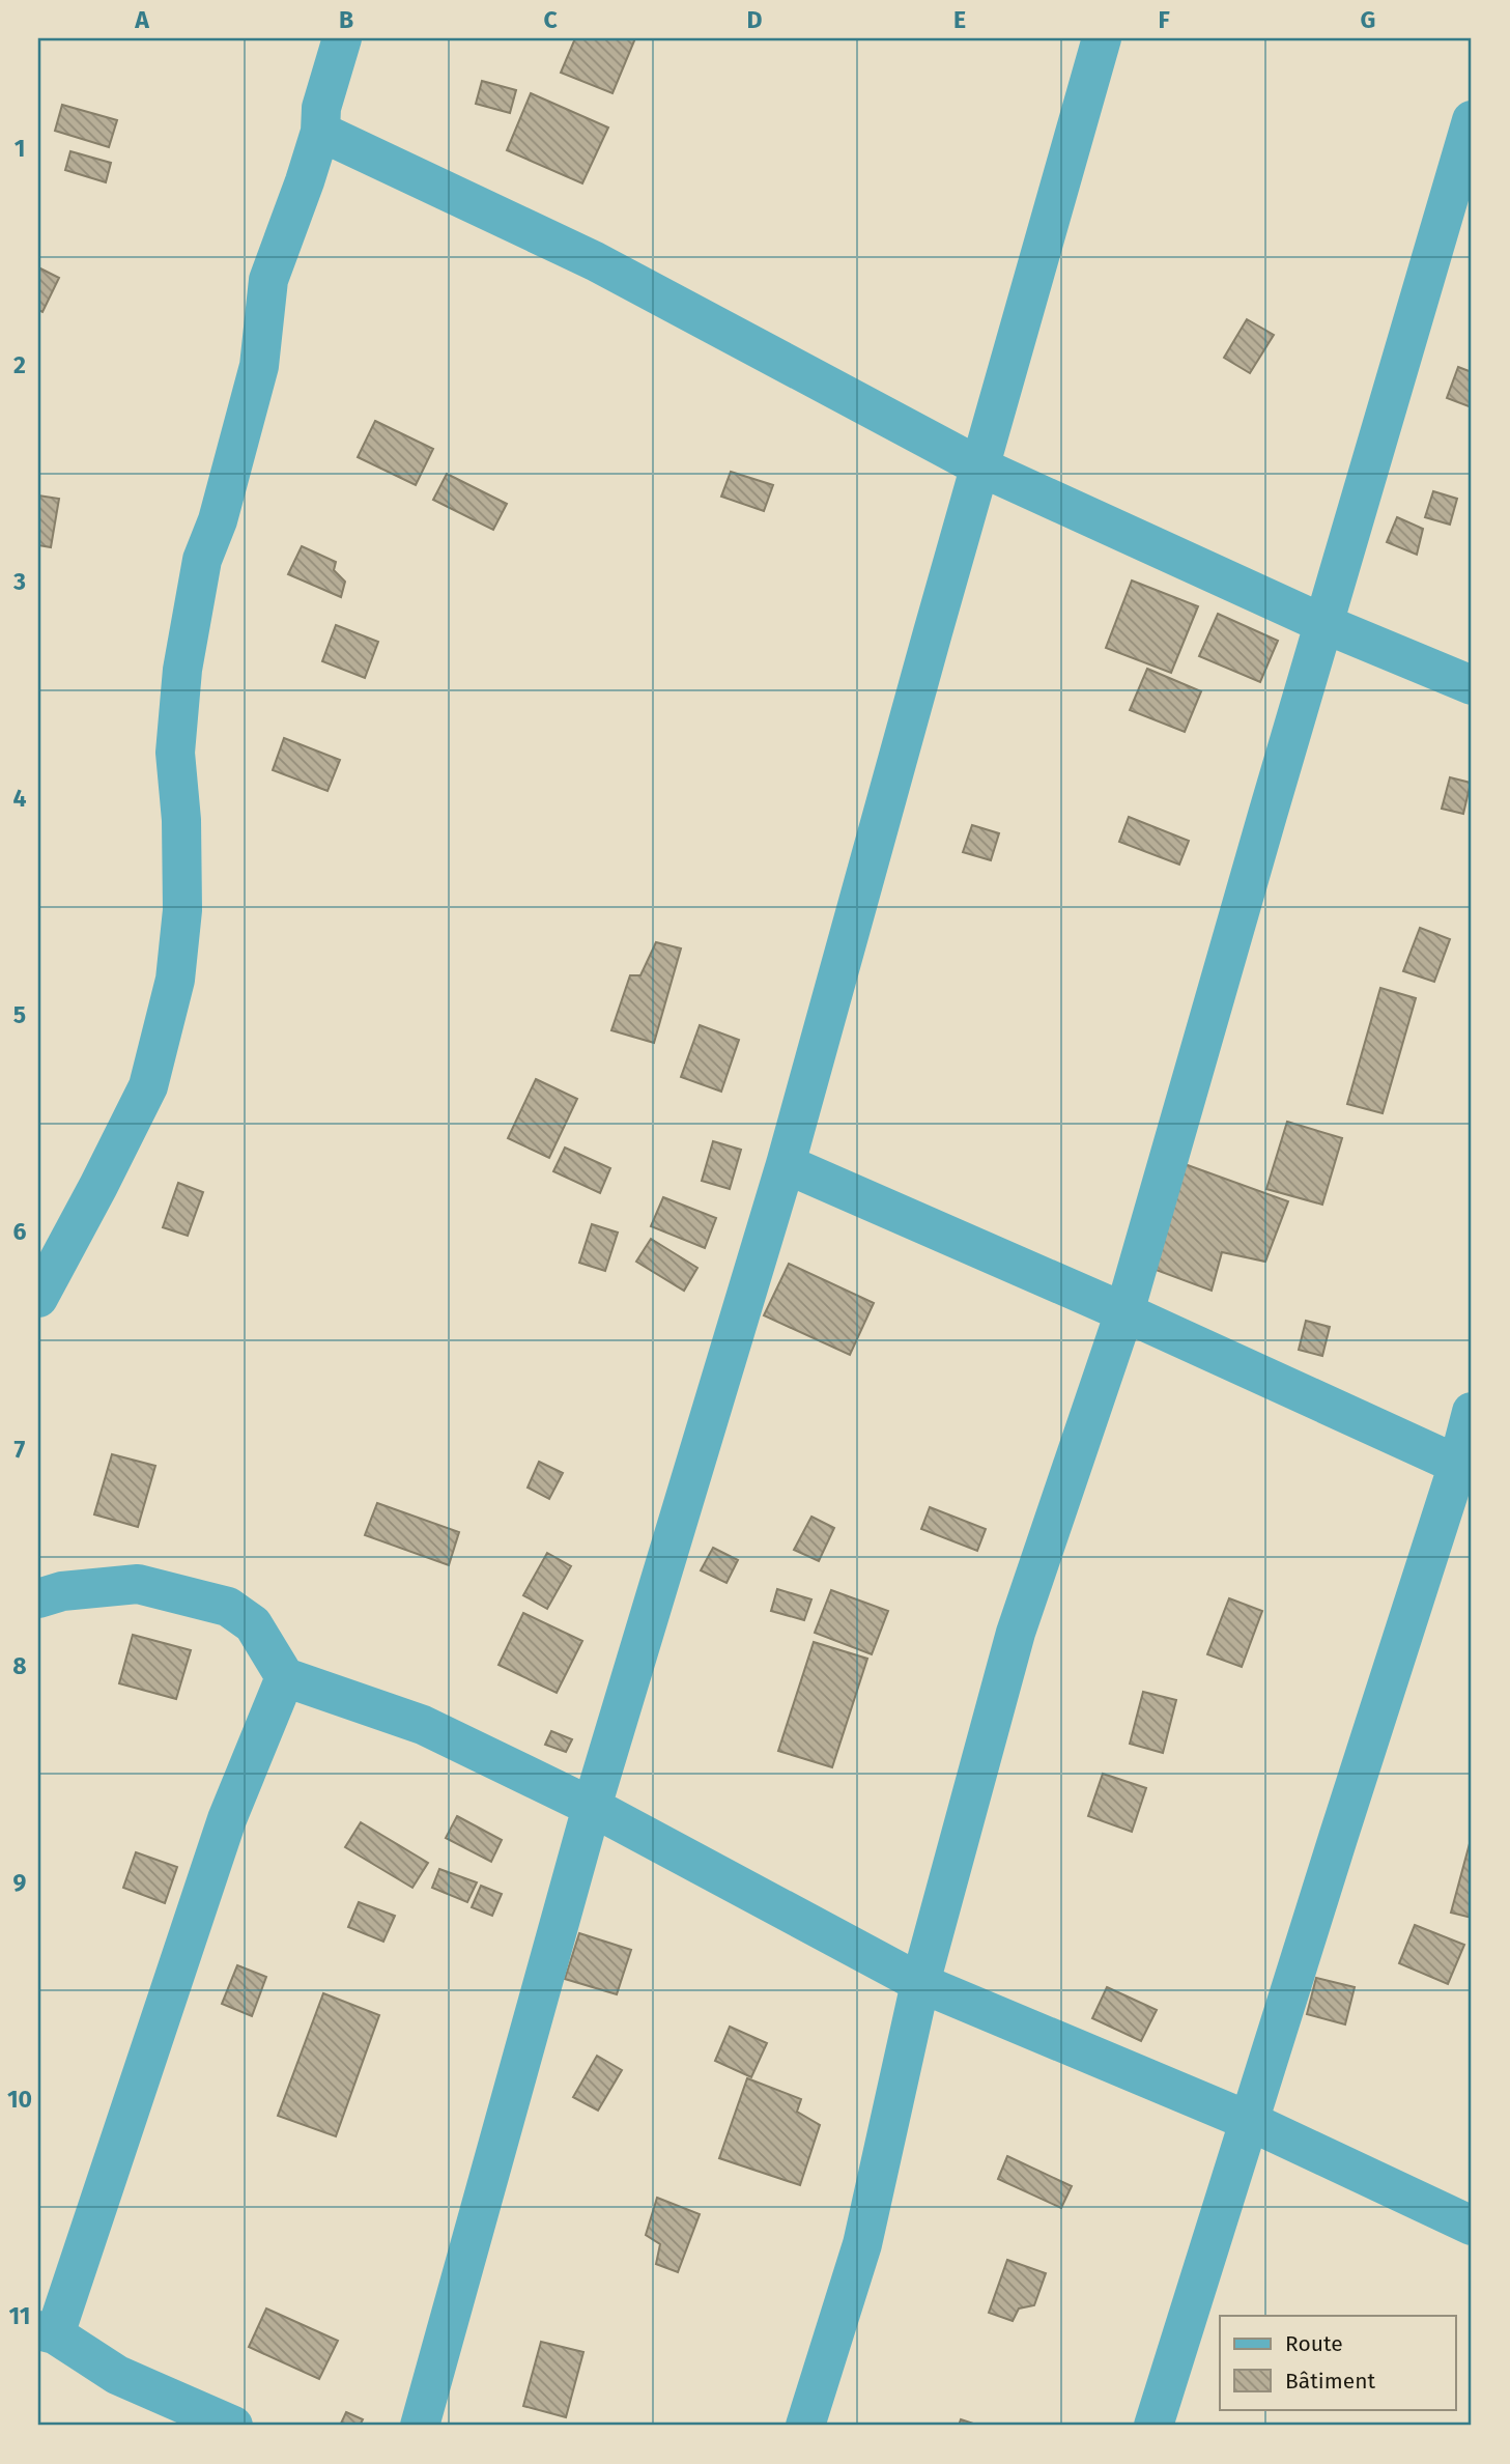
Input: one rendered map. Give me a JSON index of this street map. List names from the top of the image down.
{
  "legend": ["Route", "Bâtiment"],
  "grid": {
    "columns": [
      "A",
      "B",
      "C",
      "D",
      "E",
      "F",
      "G"
    ],
    "rows": [
      "1",
      "2",
      "3",
      "4",
      "5",
      "6",
      "7",
      "8",
      "9",
      "10",
      "11"
    ]
  }
}
